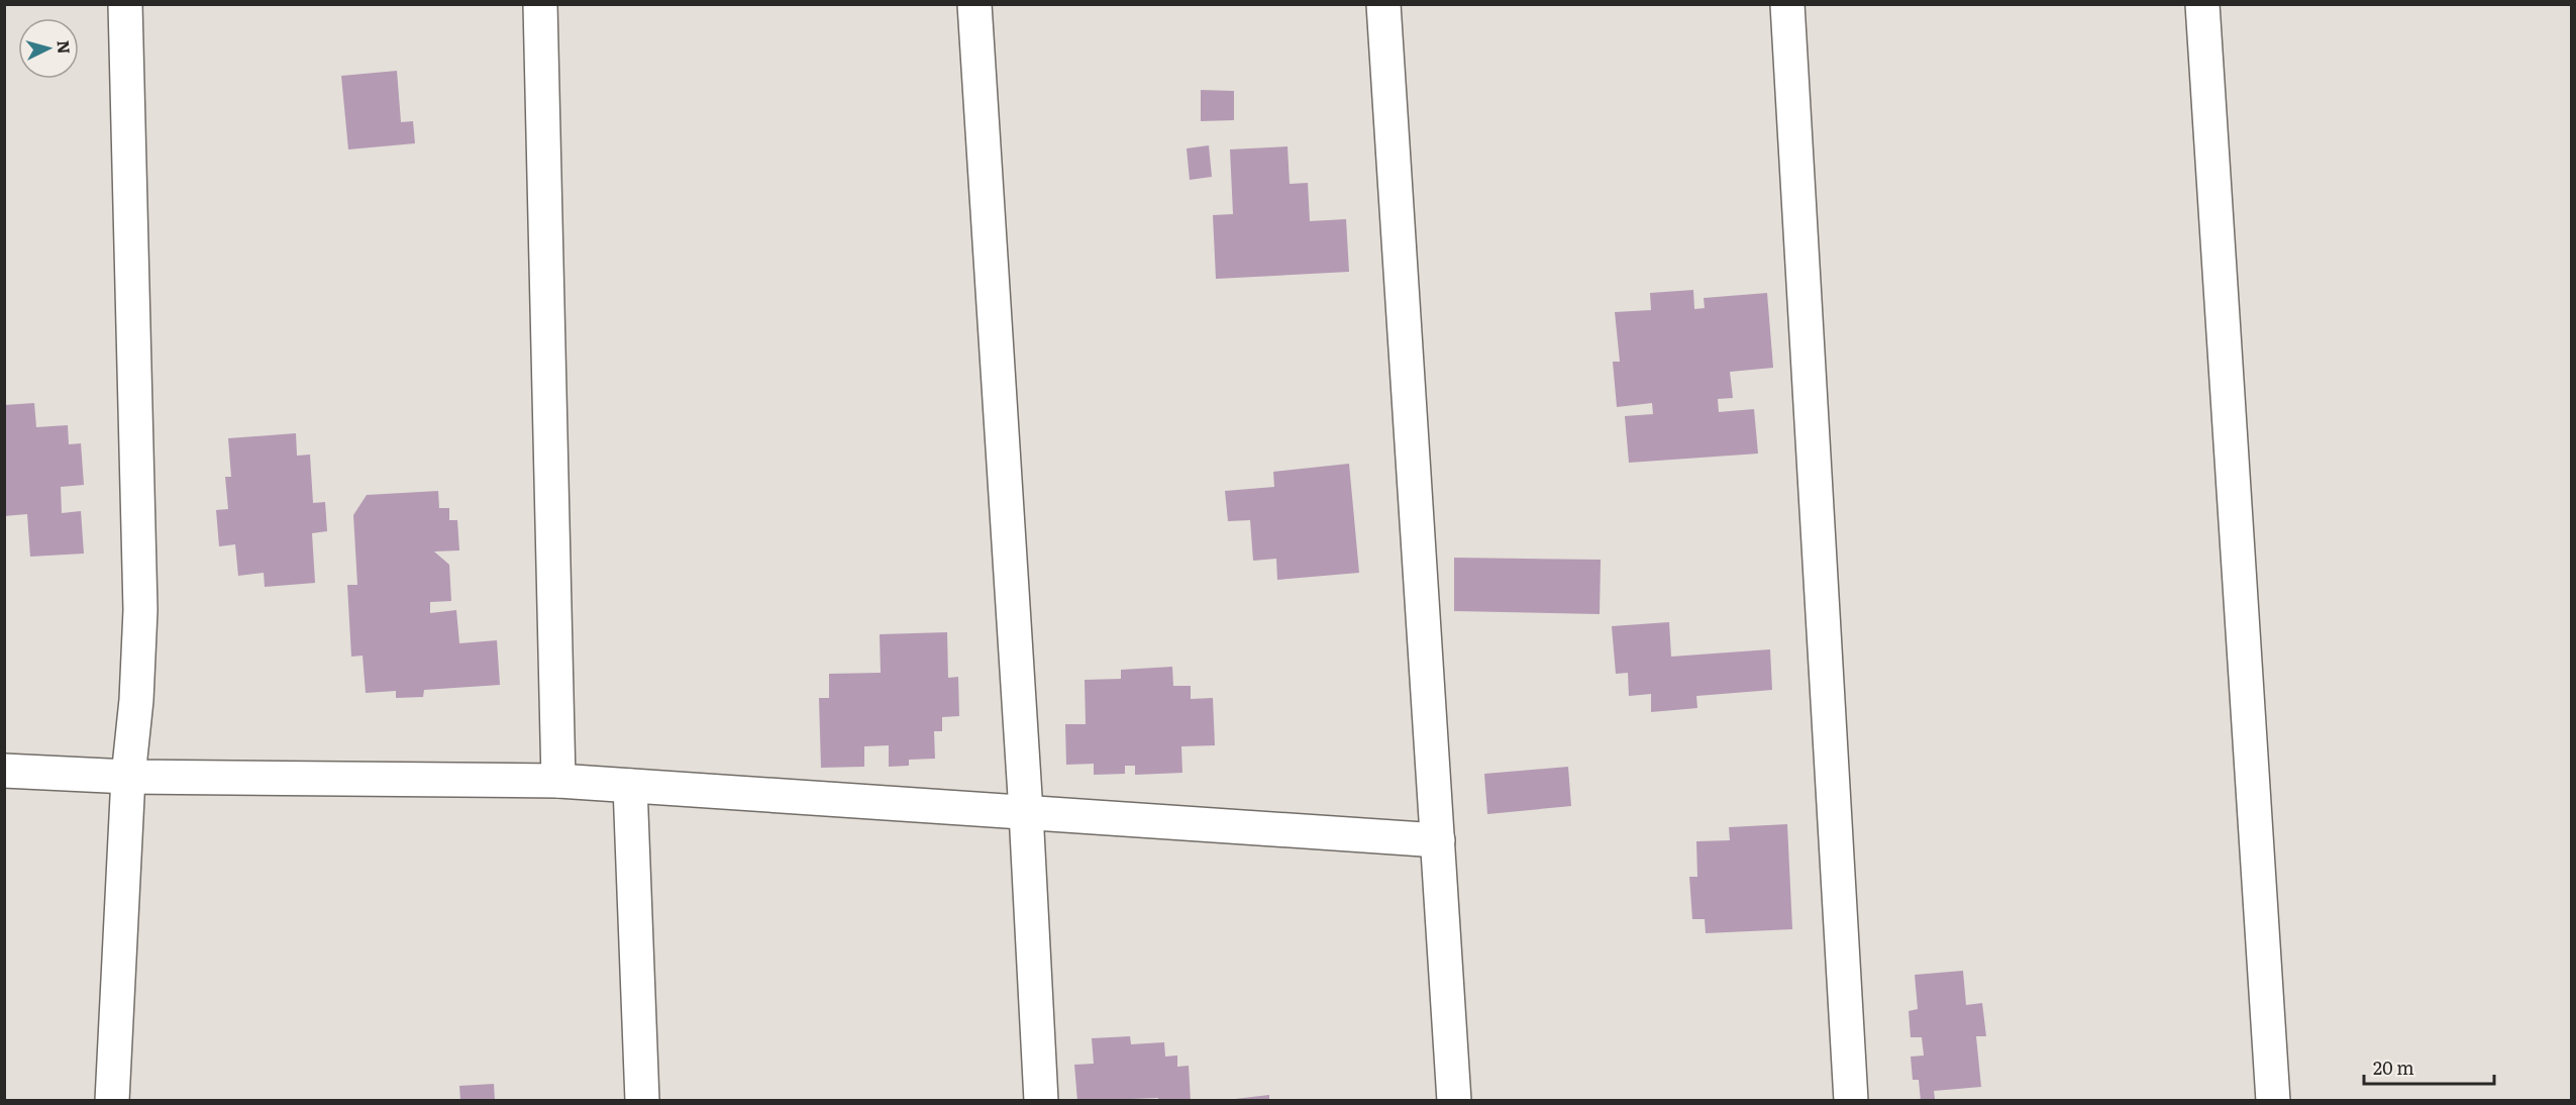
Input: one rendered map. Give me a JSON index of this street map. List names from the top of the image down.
{
  "scale_bar": "20 m",
  "north": "right"
}
